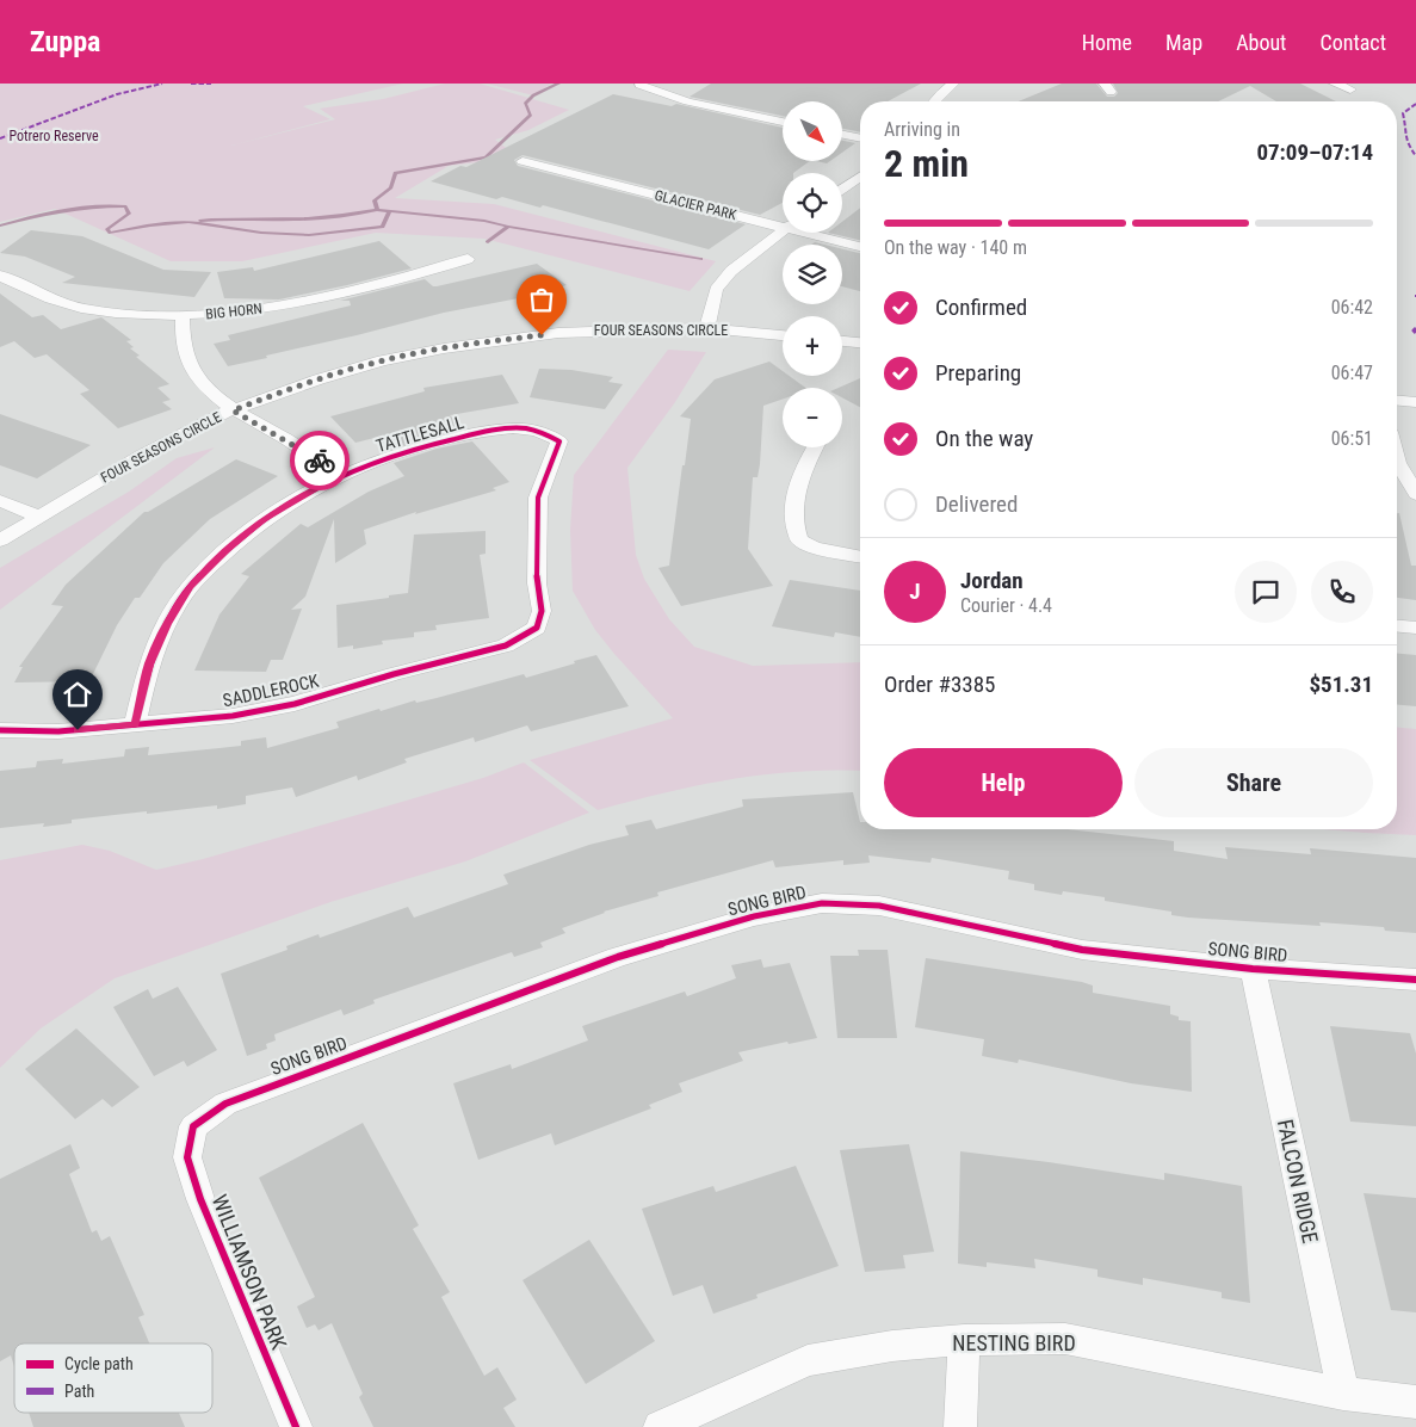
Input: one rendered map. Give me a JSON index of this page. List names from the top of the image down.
{
  "streets": {
    "street": [
      "GLACIER PARK",
      "BIG HORN",
      "FOUR SEASONS CIRCLE",
      "TATTLESALL",
      "SADDLEROCK",
      "SONG BIRD",
      "FALCON RIDGE",
      "WILLIAMSON PARK",
      "NESTING BIRD"
    ]
  },
  "crossings": [
    ["TATTLESALL", "SADDLEROCK"],
    ["SONG BIRD", "FALCON RIDGE"],
    ["SONG BIRD", "WILLIAMSON PARK"],
    ["FALCON RIDGE", "NESTING BIRD"]
  ],
  "parks": ["Potrero Reserve"],
  "legend": ["Cycle path", "Path"],
  "north": "bottom right",
  "page": {
    "header": "Zuppa",
    "nav": [
      "Home",
      "Map",
      "About",
      "Contact"
    ],
    "map_buttons": ["+", "−"],
    "heading": ["2 min", "Arriving in", "07:09–07:14"],
    "panel": [
      "Jordan",
      "Courier · 4.4",
      "Order #3385",
      "$51.31"
    ],
    "bar": "On the way · 140 m",
    "list": [
      ["Confirmed", "06:42"],
      ["Preparing", "06:47"],
      ["On the way", "06:51"],
      "Delivered"
    ],
    "round": "J",
    "buttons": ["Help", "Share"]
  }
}
